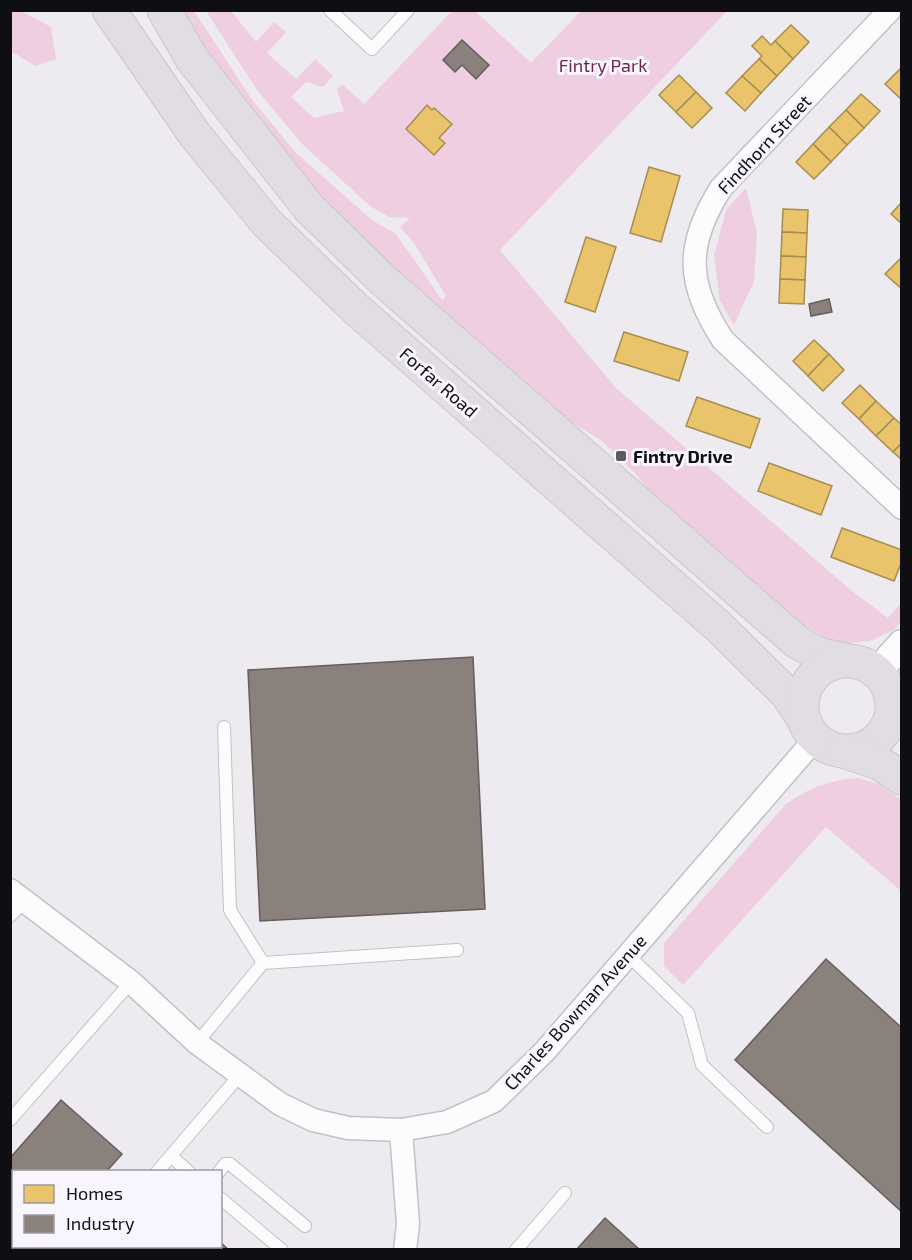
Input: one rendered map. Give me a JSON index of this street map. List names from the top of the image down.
{
  "streets": {
    "highway": ["Forfar Road"],
    "street": ["Findhorn Street", "Charles Bowman Avenue"]
  },
  "crossings": [
    ["Forfar Road", "Charles Bowman Avenue"]
  ],
  "parks": ["Fintry Park"],
  "places": {
    "transit": ["Fintry Drive"]
  },
  "legend": ["Homes", "Industry"]
}
